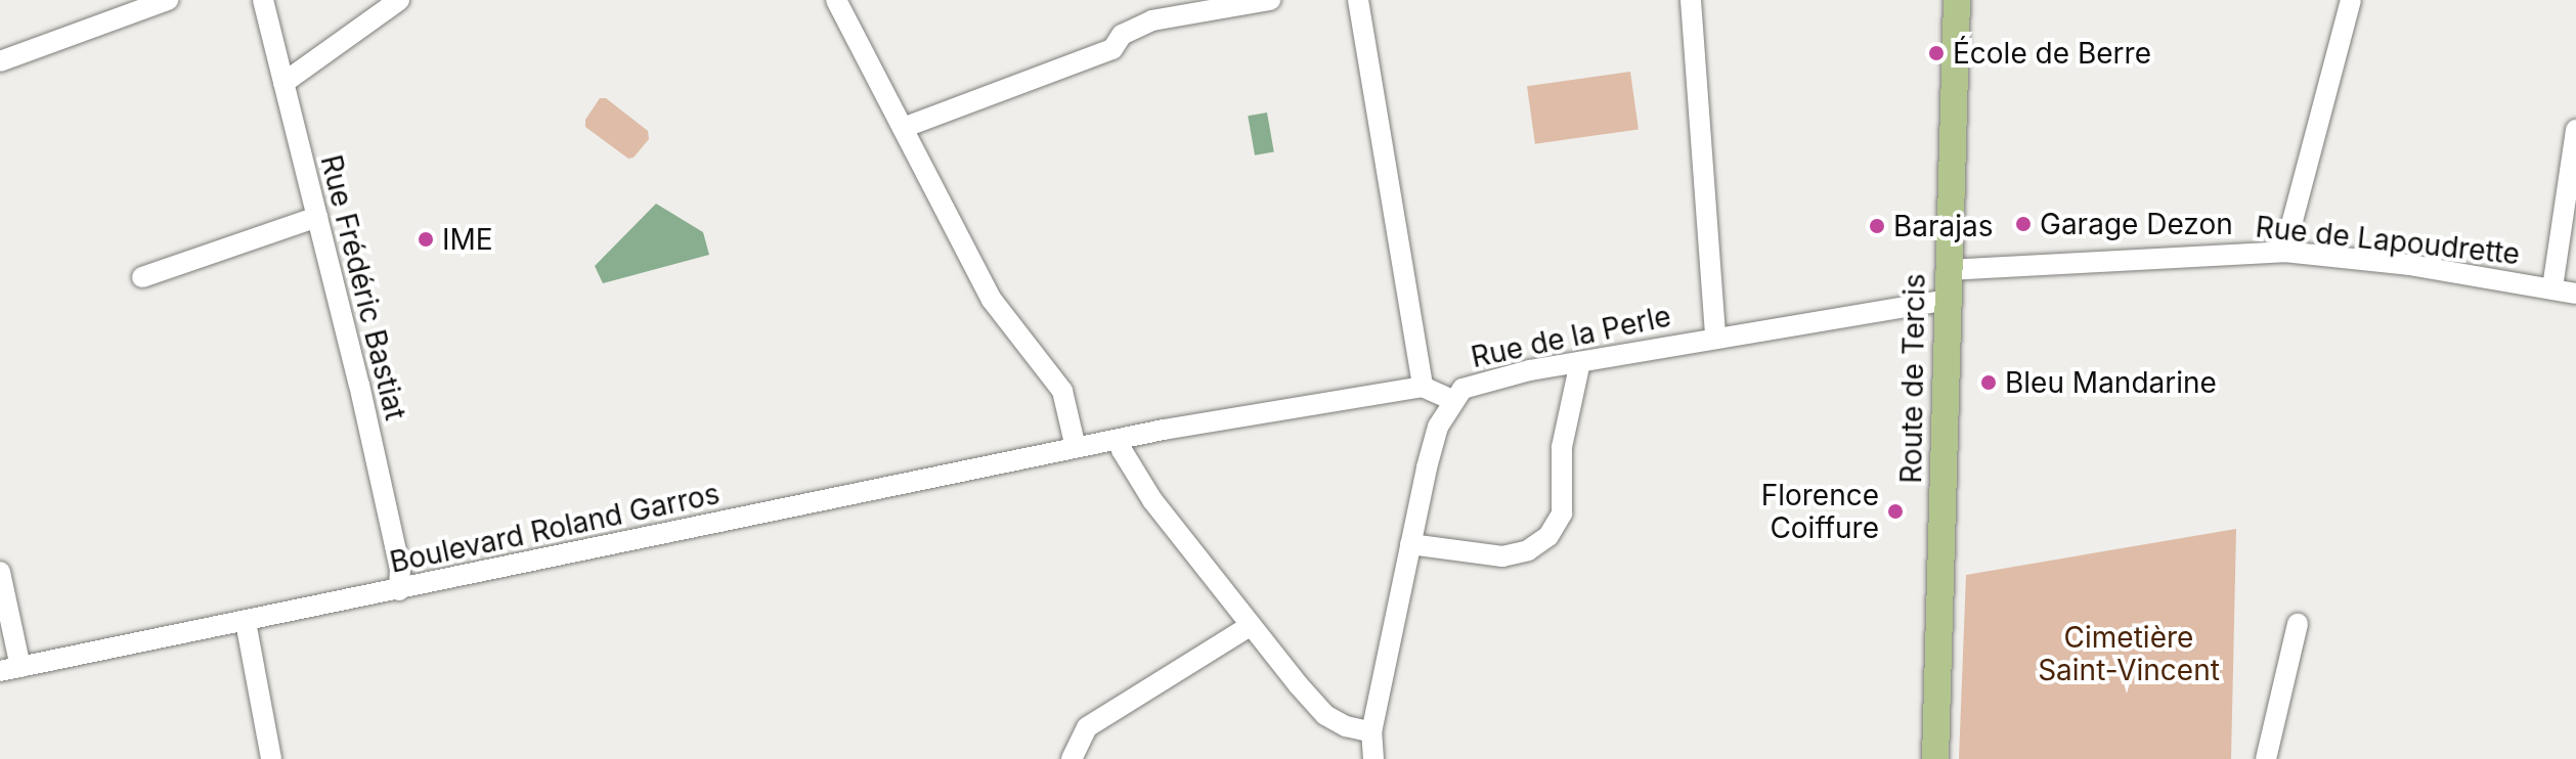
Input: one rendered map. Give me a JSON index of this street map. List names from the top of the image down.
{
  "streets": {
    "main road": ["Route de Tercis"],
    "street": [
      "Rue de Lapoudrette",
      "Rue Frédéric Bastiat",
      "Rue de la Perle",
      "Boulevard Roland Garros"
    ]
  },
  "crossings": [
    ["Rue de Lapoudrette", "Route de Tercis"],
    ["Rue Frédéric Bastiat", "Boulevard Roland Garros"],
    ["Rue de la Perle", "Route de Tercis"]
  ],
  "parks": ["Cimetière Saint-Vincent"],
  "places": [
    "École de Berre",
    "Garage Dezon",
    "Barajas",
    "IME",
    "Bleu Mandarine",
    "Florence Coiffure"
  ]
}
